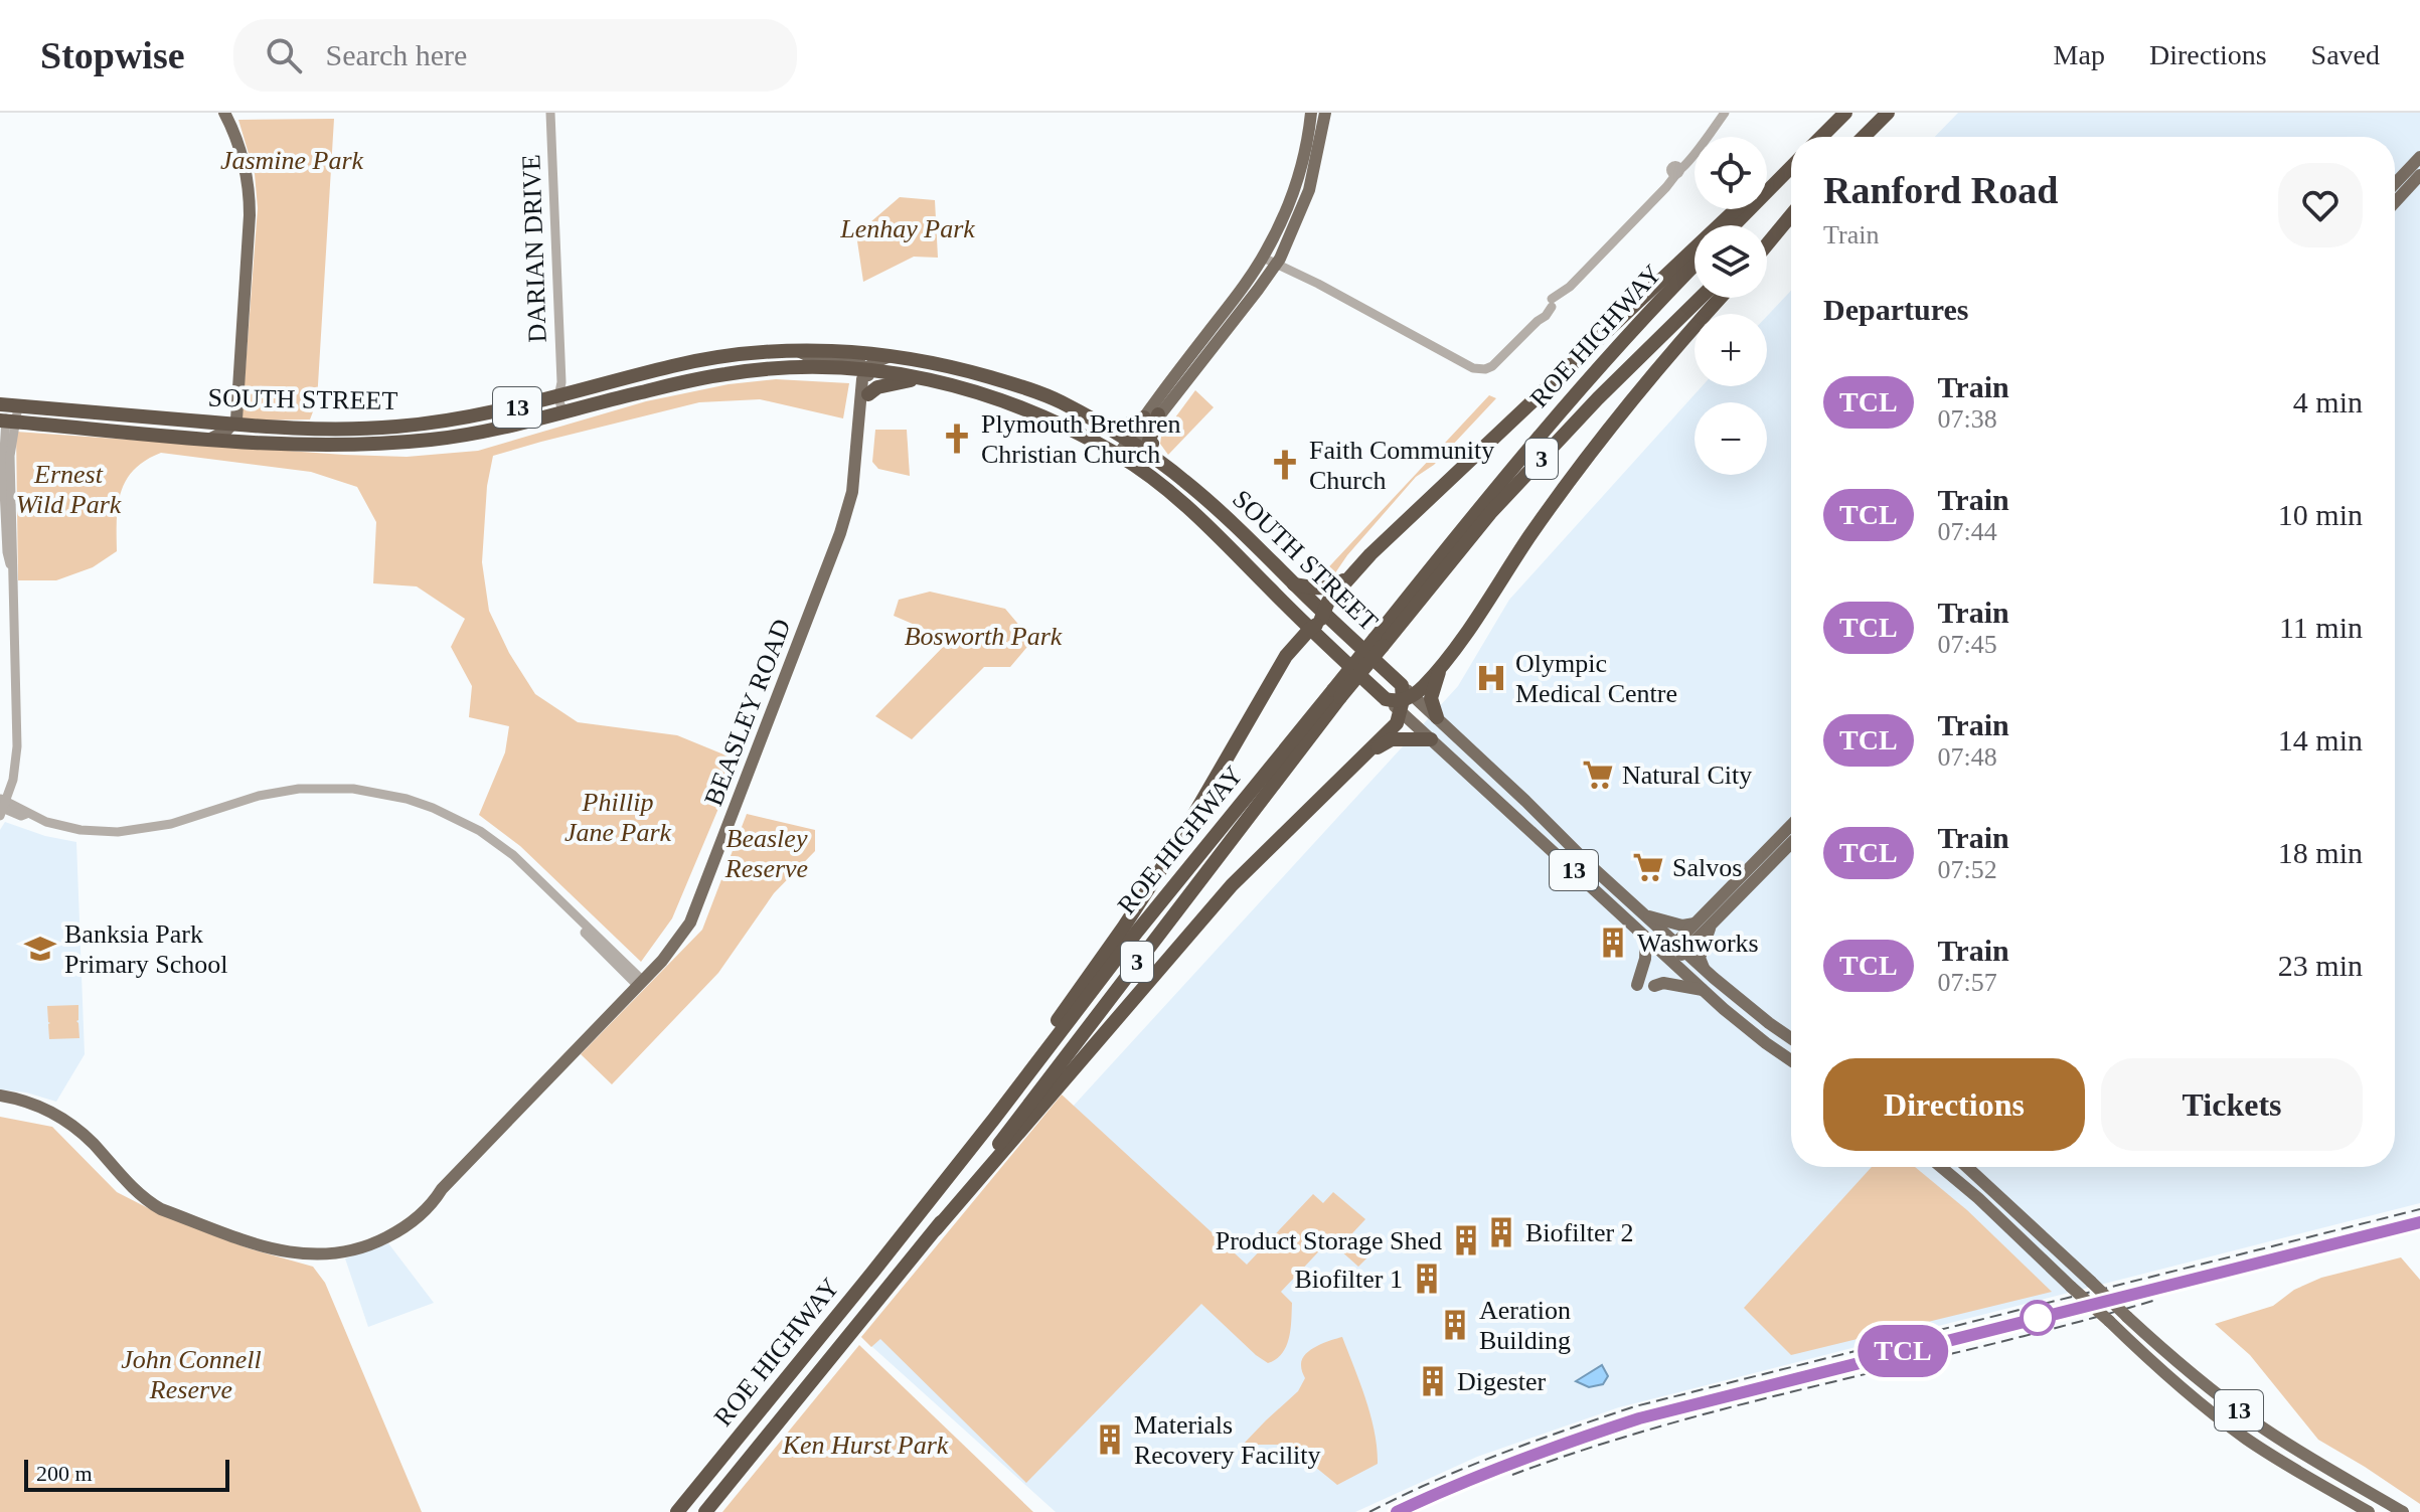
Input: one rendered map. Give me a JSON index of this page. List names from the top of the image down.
{
  "streets": {
    "highway": [
      "ROE HIGHWAY",
      "SOUTH STREET",
      "13",
      "3"
    ],
    "main road": ["BEASLEY ROAD"],
    "street": ["DARIAN DRIVE"]
  },
  "crossings": [
    ["DARIAN DRIVE", "SOUTH STREET"],
    ["SOUTH STREET", "13"],
    ["SOUTH STREET", "BEASLEY ROAD"]
  ],
  "parks": [
    "Jasmine Park",
    "Lenhay Park",
    "Ernest Wild Park",
    "Bosworth Park",
    "Phillip Jane Park",
    "Beasley Reserve",
    "John Connell Reserve",
    "Ken Hurst Park"
  ],
  "places": {
    "church": ["Plymouth Brethren Christian Church", "Faith Community Church"],
    "hospital": ["Olympic Medical Centre"],
    "supermarket": ["Natural City", "Salvos"],
    "building": [
      "Washworks",
      "Biofilter 2",
      "Product Storage Shed",
      "Biofilter 1",
      "Aeration Building",
      "Digester",
      "Materials Recovery Facility"
    ],
    "school or university": ["Banksia Park Primary School"]
  },
  "scale_bar": "200 m",
  "page": {
    "header": "Stopwise",
    "search": "Search here",
    "nav": ["Map", "Directions", "Saved"],
    "on_map": "TCL",
    "map_buttons": ["+", "−"],
    "heading": [
      ["Ranford Road", "Train"],
      "Departures"
    ],
    "list": [
      {
        "mark": "TCL",
        "name": "Train",
        "note": "07:38",
        "value": "4 min"
      },
      {
        "mark": "TCL",
        "name": "Train",
        "note": "07:44",
        "value": "10 min"
      },
      {
        "mark": "TCL",
        "name": "Train",
        "note": "07:45",
        "value": "11 min"
      },
      {
        "mark": "TCL",
        "name": "Train",
        "note": "07:48",
        "value": "14 min"
      },
      {
        "mark": "TCL",
        "name": "Train",
        "note": "07:52",
        "value": "18 min"
      },
      {
        "mark": "TCL",
        "name": "Train",
        "note": "07:57",
        "value": "23 min"
      }
    ],
    "buttons": ["Directions", "Tickets"],
    "scale": "200 m"
  }
}
